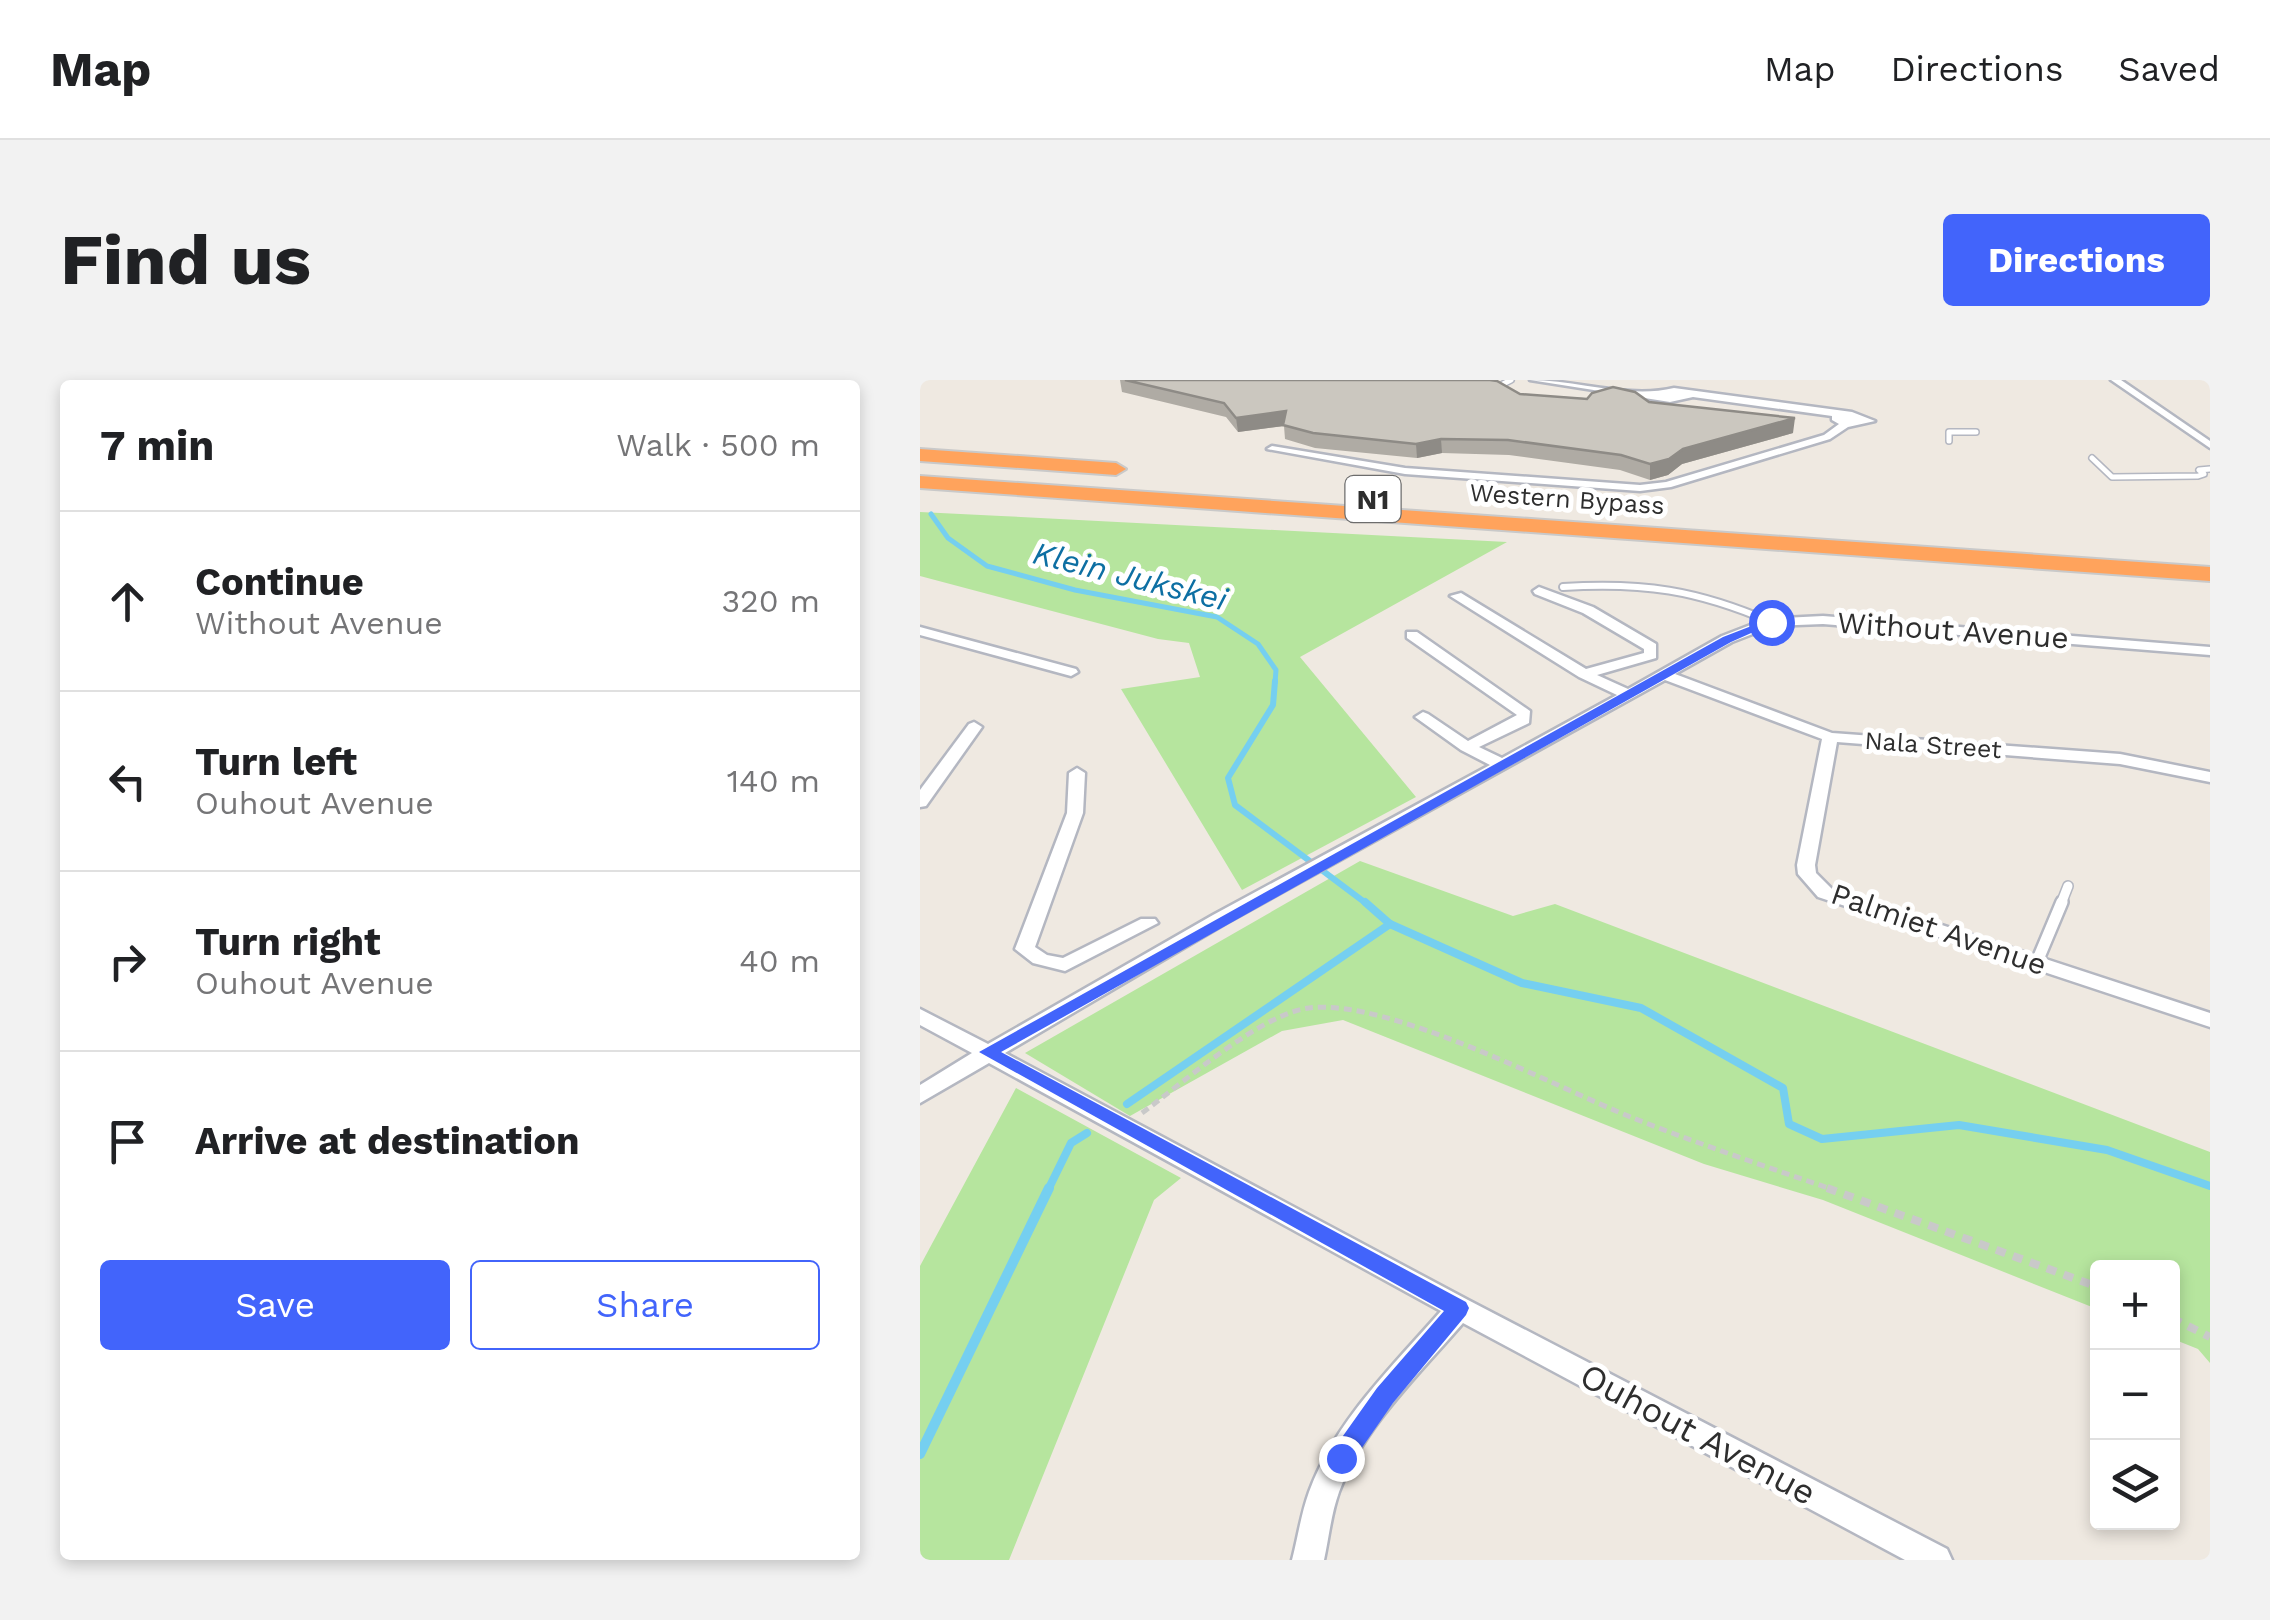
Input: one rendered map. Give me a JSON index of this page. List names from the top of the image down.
{
  "streets": {
    "highway": ["N1", "Western Bypass"],
    "street": [
      "Without Avenue",
      "Nala Street",
      "Palmiet Avenue",
      "Ouhout Avenue"
    ]
  },
  "crossings": [
    ["Without Avenue", "Nala Street"],
    ["Without Avenue", "Ouhout Avenue"],
    ["Nala Street", "Palmiet Avenue"]
  ],
  "water": ["Klein Jukskei"],
  "page": {
    "header": "Map",
    "nav": ["Map", "Directions", "Saved"],
    "buttons": [
      "Directions",
      ["Save", "Share"]
    ],
    "title": "Find us",
    "heading": ["7 min", "Walk · 500 m"],
    "list": [
      ["Continue", "Without Avenue", "320 m"],
      ["Turn left", "Ouhout Avenue", "140 m"],
      ["Turn right", "Ouhout Avenue", "40 m"],
      "Arrive at destination"
    ],
    "map_buttons": ["+", "−"]
  }
}
